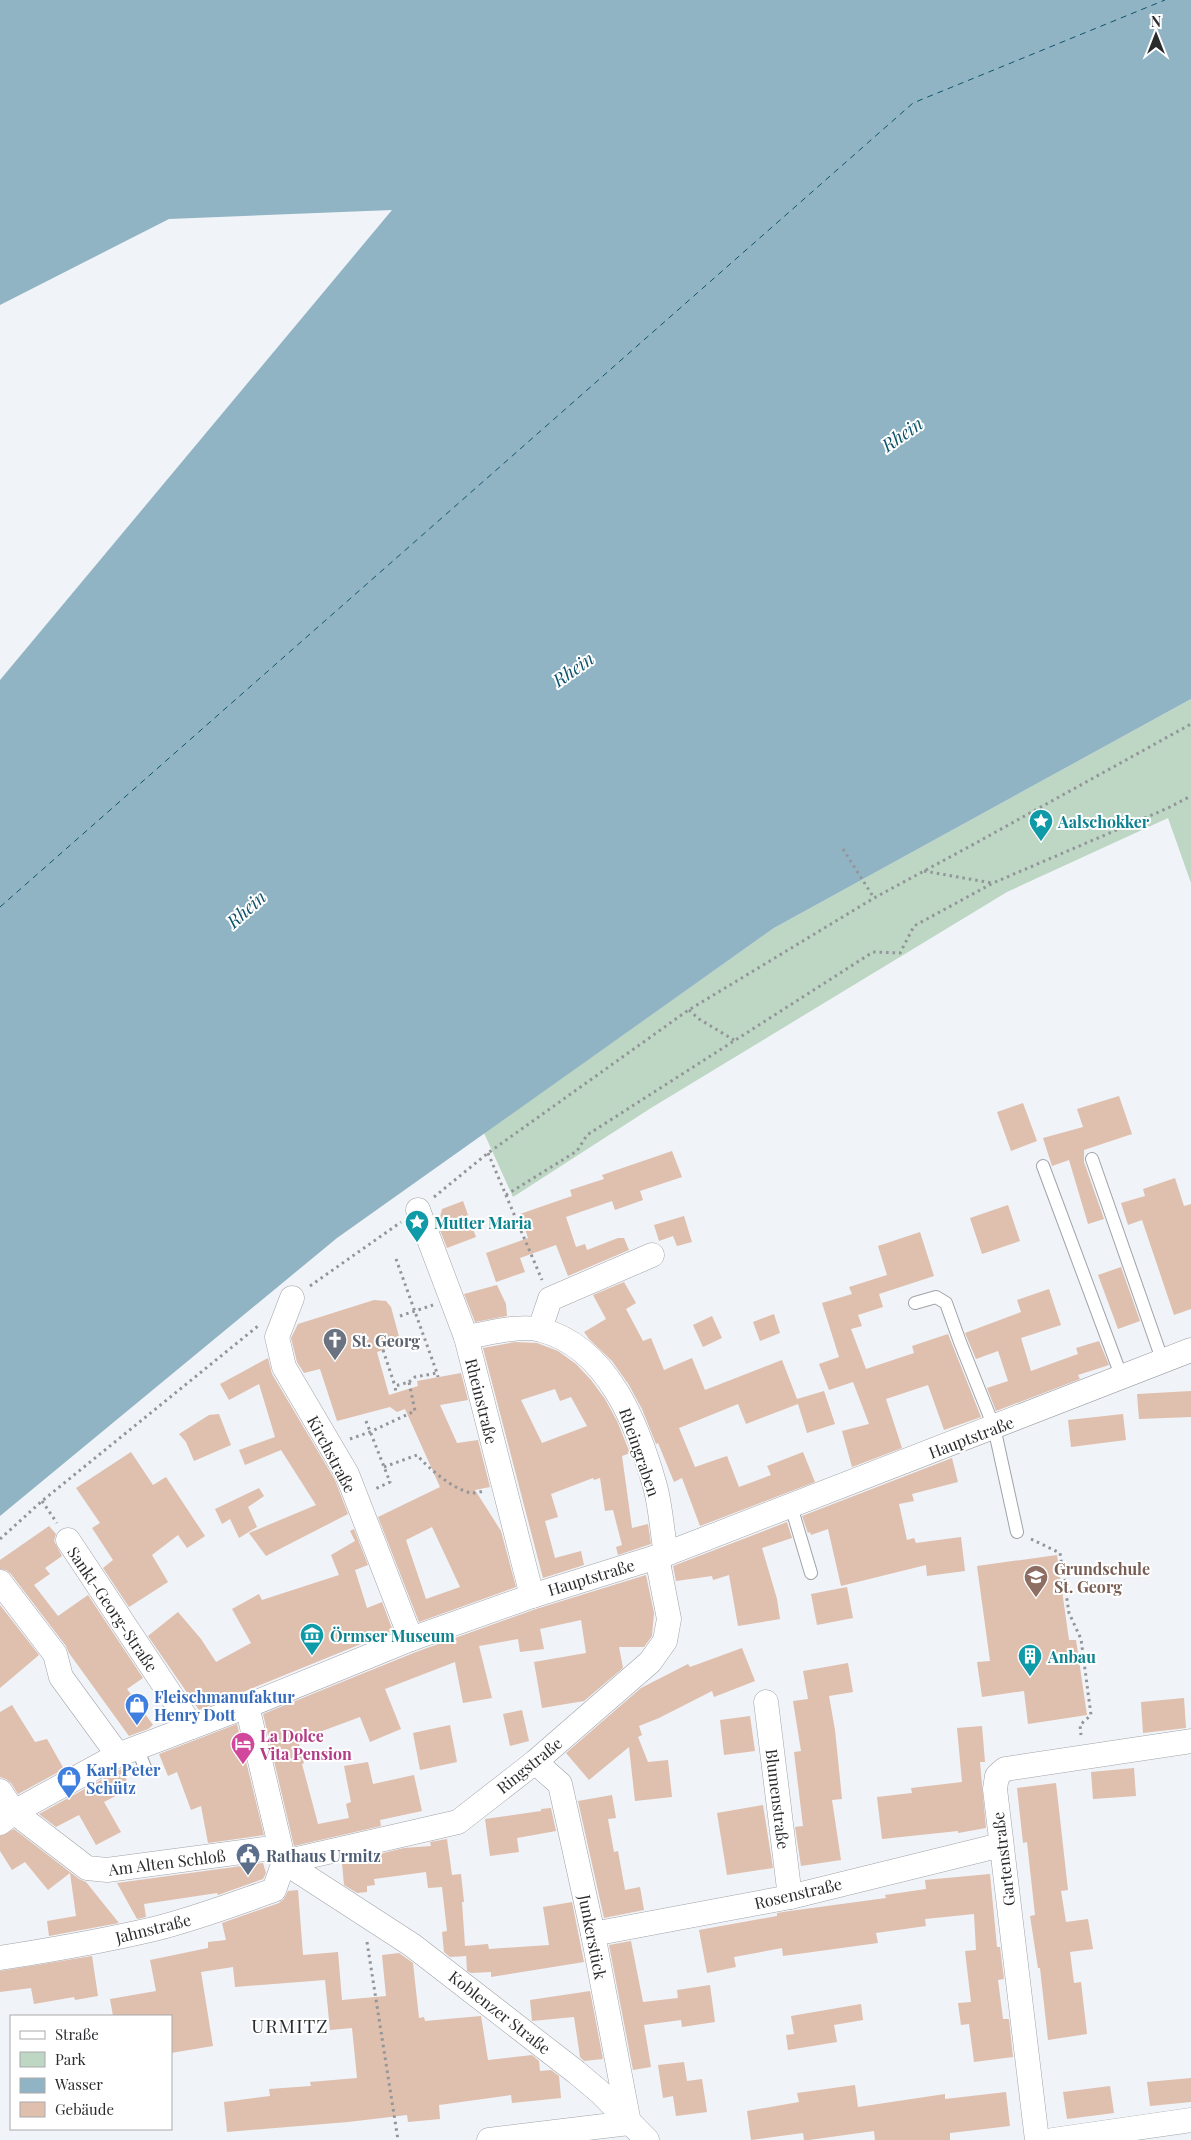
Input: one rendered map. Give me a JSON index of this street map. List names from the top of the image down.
{
  "streets": {
    "street": [
      "Rheinstraße",
      "Hauptstraße",
      "Rheingraben",
      "Kirchstraße",
      "Sankt-Georg-Straße",
      "Ringstraße",
      "Blumenstraße",
      "Gartenstraße",
      "Am Alten Schloß",
      "Rosenstraße",
      "Jahnstraße",
      "Junkerstück",
      "Koblenzer Straße"
    ]
  },
  "crossings": [
    ["Rheinstraße", "Hauptstraße"],
    ["Rheinstraße", "Rheingraben"],
    ["Hauptstraße", "Rheingraben"],
    ["Hauptstraße", "Kirchstraße"],
    ["Hauptstraße", "Sankt-Georg-Straße"],
    ["Hauptstraße", "Ringstraße"],
    ["Hauptstraße", "Am Alten Schloß"],
    ["Rheingraben", "Ringstraße"],
    ["Ringstraße", "Am Alten Schloß"],
    ["Ringstraße", "Jahnstraße"],
    ["Ringstraße", "Junkerstück"],
    ["Ringstraße", "Koblenzer Straße"],
    ["Blumenstraße", "Rosenstraße"],
    ["Gartenstraße", "Rosenstraße"],
    ["Am Alten Schloß", "Jahnstraße"],
    ["Am Alten Schloß", "Koblenzer Straße"],
    ["Rosenstraße", "Junkerstück"],
    ["Jahnstraße", "Koblenzer Straße"],
    ["Junkerstück", "Koblenzer Straße"]
  ],
  "districts": ["URMITZ"],
  "water": ["Rhein"],
  "places": {
    "place": ["Aalschokker", "Mutter Maria"],
    "church": ["St. Georg"],
    "school or university": ["Grundschule St. Georg"],
    "museum": ["Örmser Museum"],
    "building": ["Anbau"],
    "shop": ["Fleischmanufaktur Henry Dott", "Karl Peter Schütz"],
    "hotel": ["La Dolce Vita Pension"],
    "public building": ["Rathaus Urmitz"]
  },
  "legend": [
    "Straße",
    "Park",
    "Wasser",
    "Gebäude"
  ],
  "north": "top"
}
